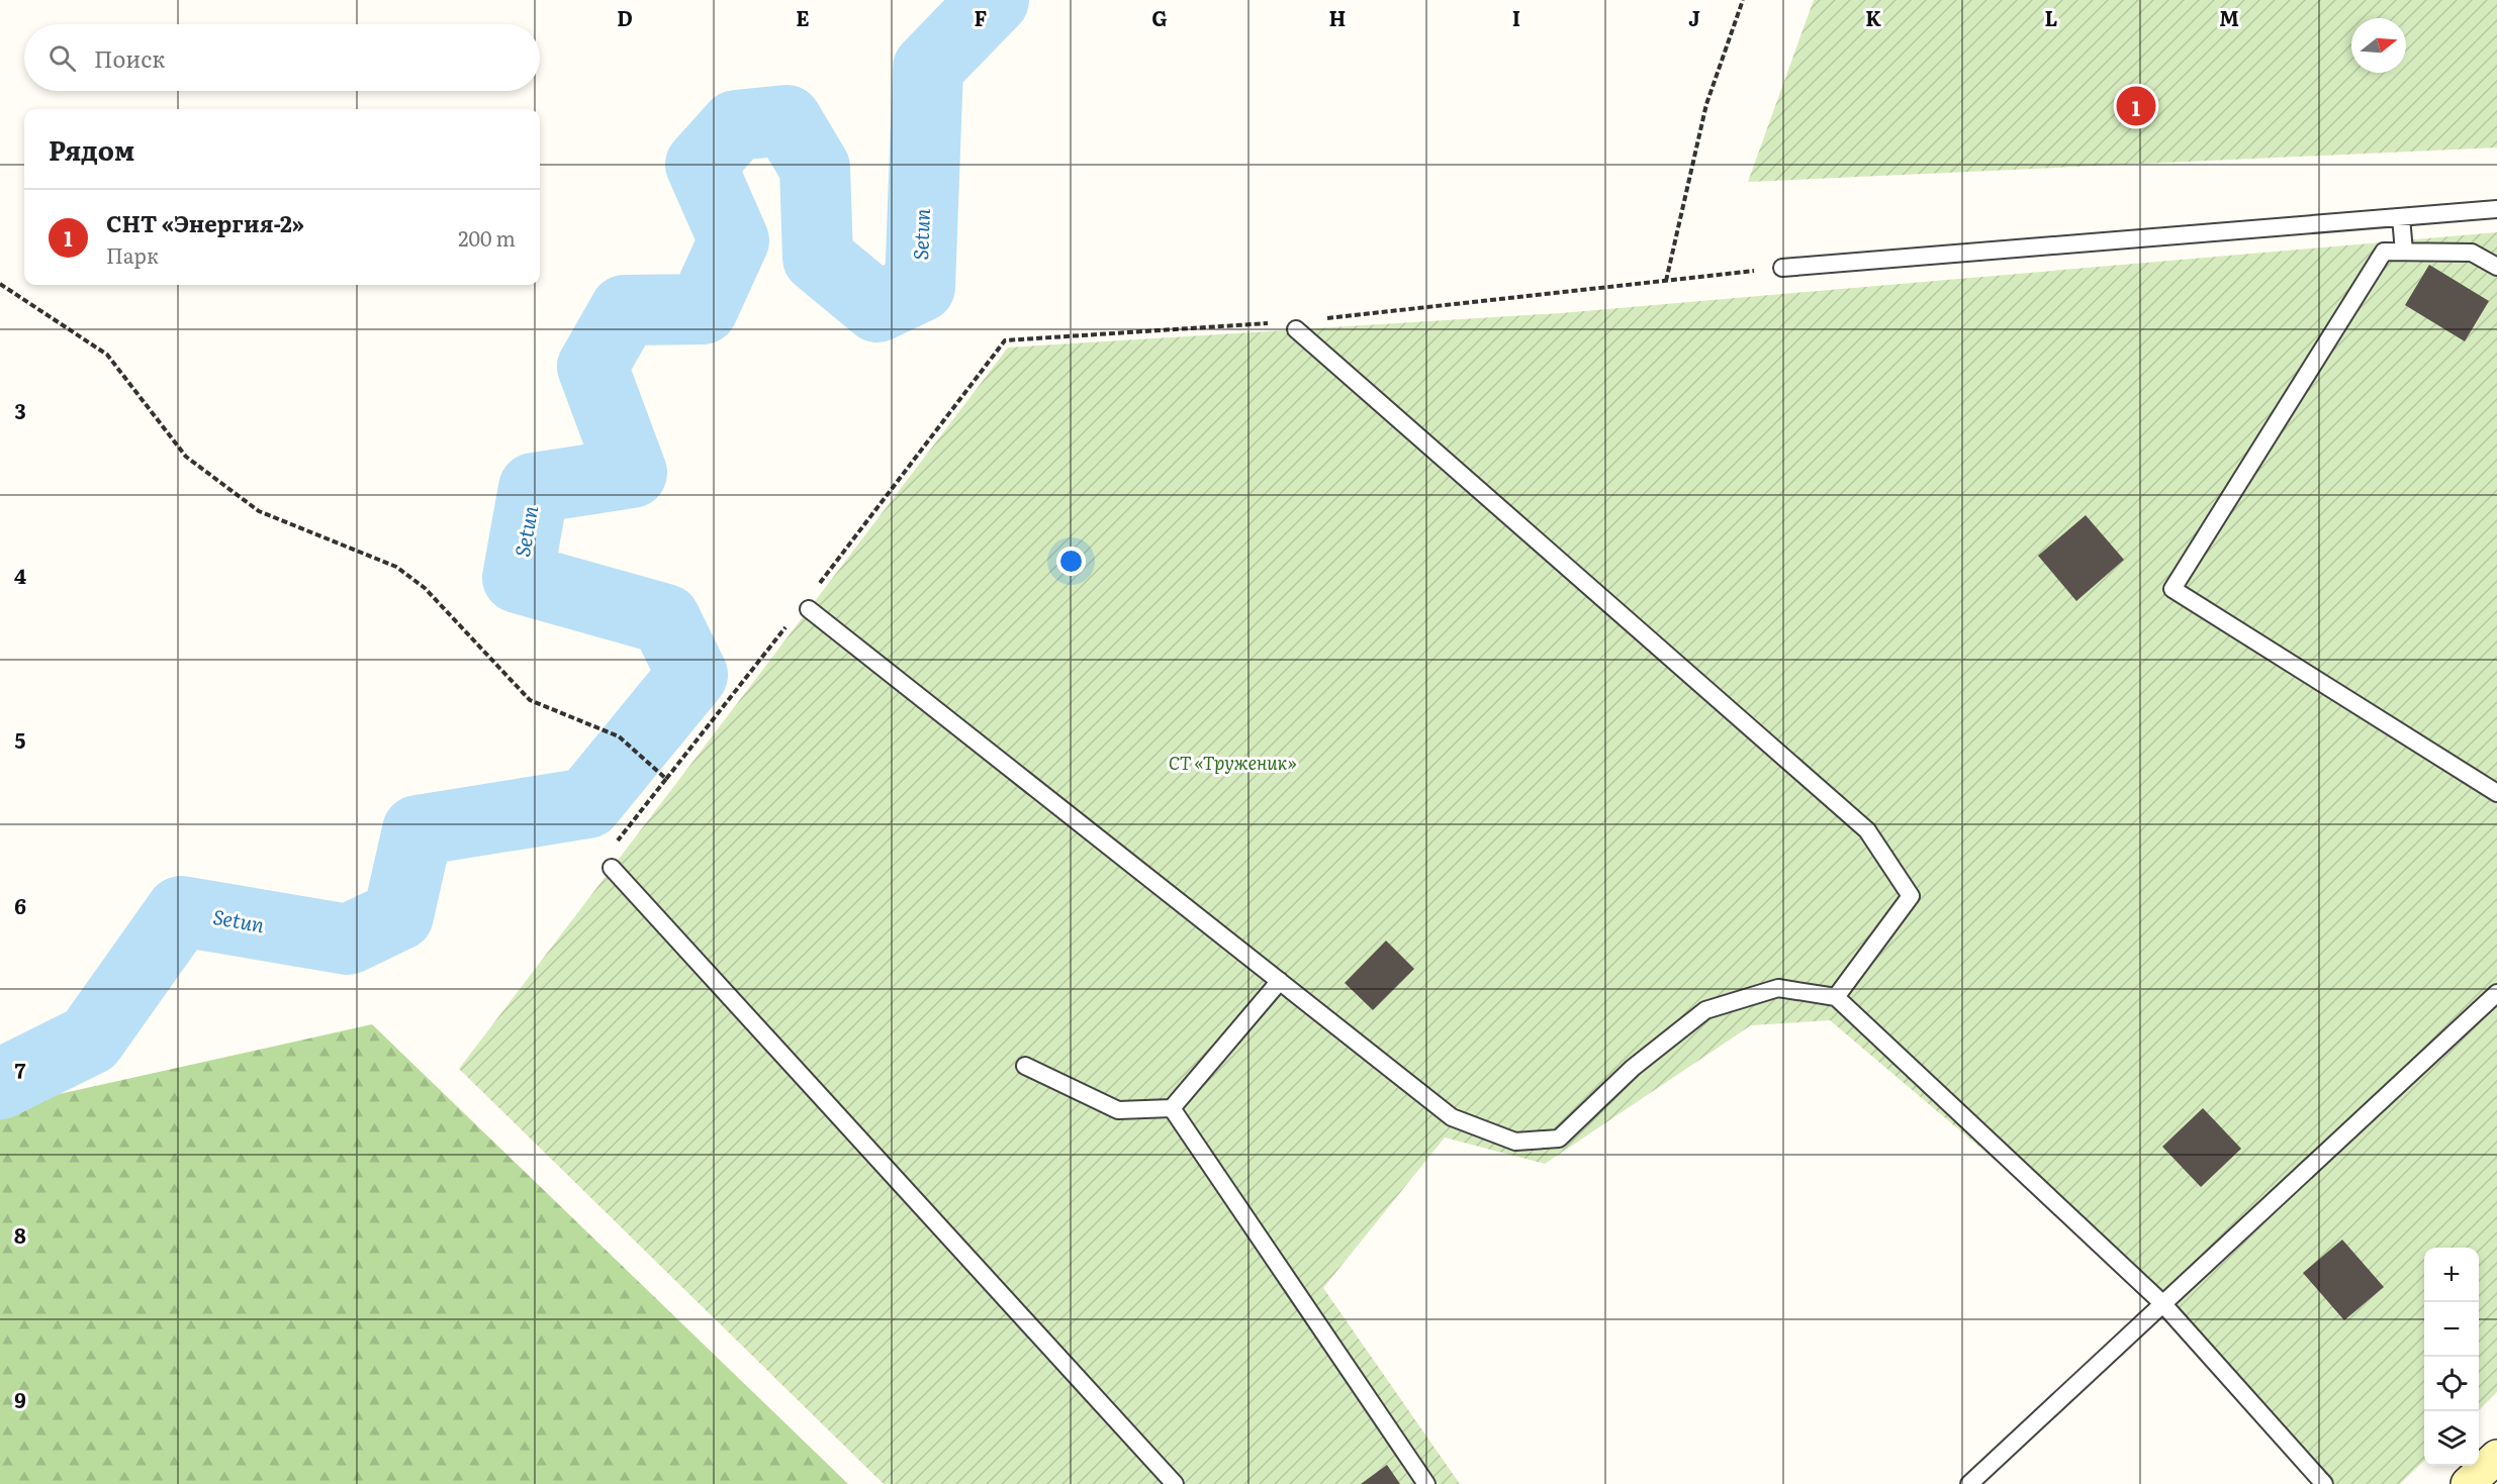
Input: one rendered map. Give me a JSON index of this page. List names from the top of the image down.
{
  "water": ["Setun"],
  "parks": ["СТ «Труженик»"],
  "north": "right",
  "page": {
    "search": "Поиск",
    "pins": "1",
    "heading": "Рядом",
    "list": [
      {
        "mark": "1",
        "name": "СНТ «Энергия-2»",
        "note": "Парк",
        "value": "200 m"
      }
    ],
    "map_buttons": ["+", "−"]
  },
  "grid": {
    "columns": [
      "D",
      "E",
      "F",
      "G",
      "H",
      "I",
      "J",
      "K",
      "L",
      "M"
    ],
    "rows": [
      "3",
      "4",
      "5",
      "6",
      "7",
      "8",
      "9"
    ]
  }
}
